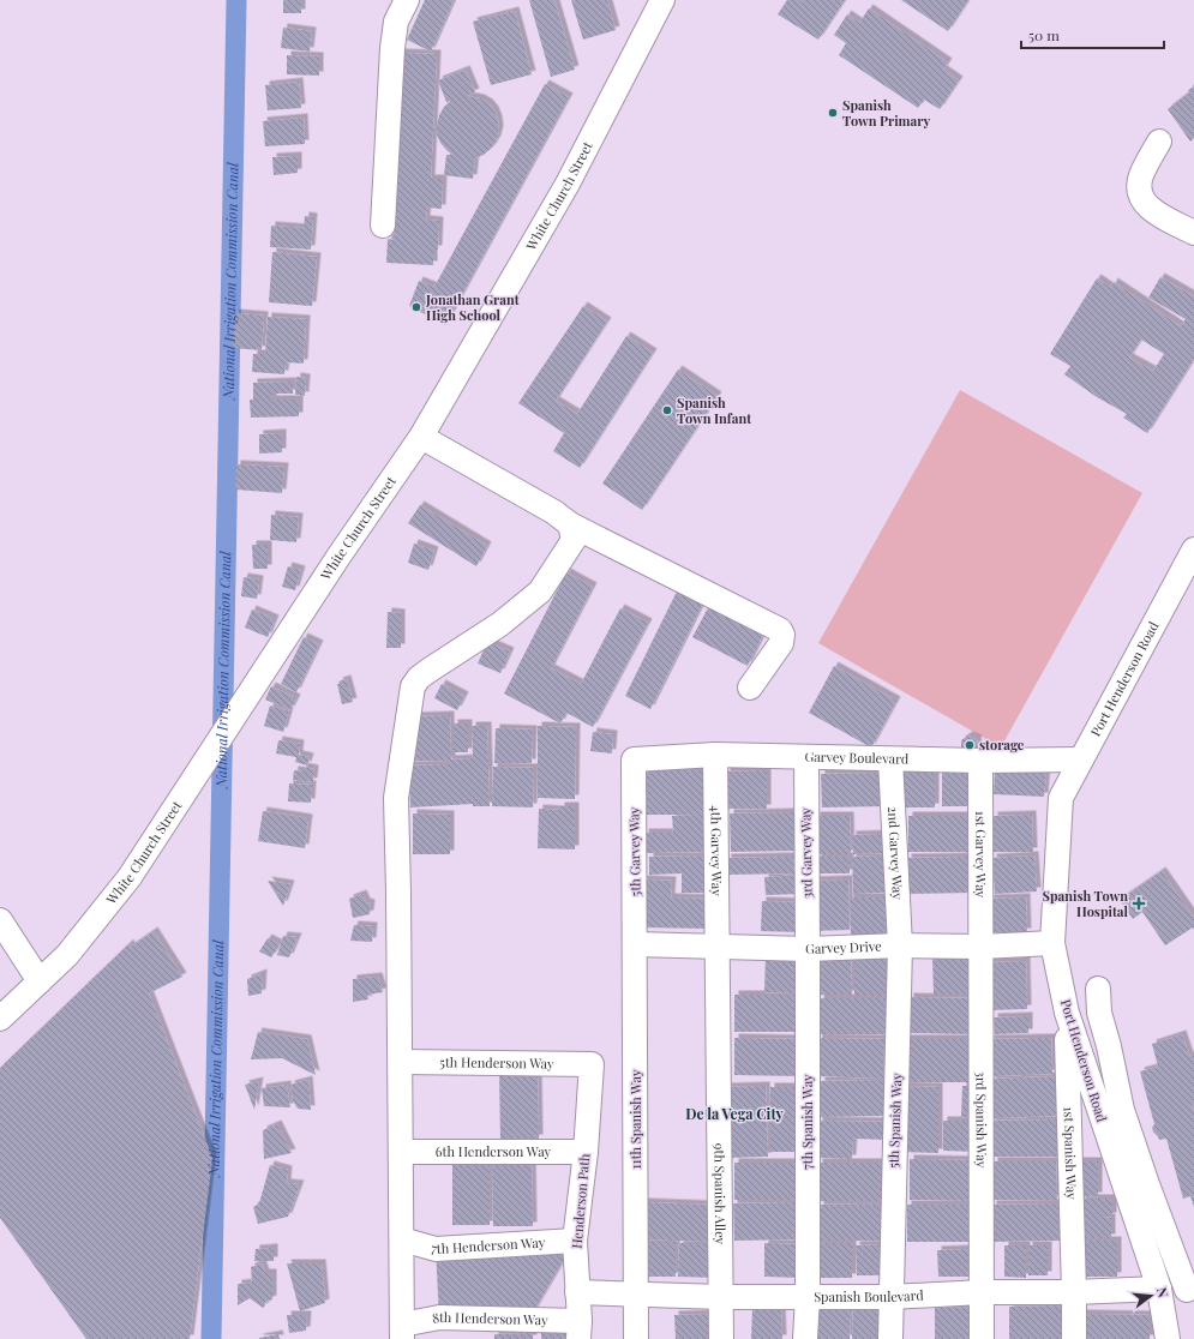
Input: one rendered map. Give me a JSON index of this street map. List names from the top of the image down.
{
  "streets": {
    "street": [
      "White Church Street",
      "Port Henderson Road",
      "Garvey Boulevard",
      "4th Garvey Way",
      "5th Garvey Way",
      "2nd Garvey Way",
      "3rd Garvey Way",
      "1st Garvey Way",
      "Garvey Drive",
      "5th Henderson Way",
      "11th Spanish Way",
      "3rd Spanish Way",
      "5th Spanish Way",
      "7th Spanish Way",
      "6th Henderson Way",
      "1st Spanish Way",
      "9th Spanish Alley",
      "Henderson Path",
      "7th Henderson Way",
      "Spanish Boulevard",
      "8th Henderson Way"
    ]
  },
  "crossings": [
    ["Port Henderson Road", "Garvey Boulevard"],
    ["Port Henderson Road", "Garvey Drive"],
    ["Port Henderson Road", "1st Spanish Way"],
    ["Port Henderson Road", "Spanish Boulevard"],
    ["Garvey Boulevard", "4th Garvey Way"],
    ["Garvey Boulevard", "5th Garvey Way"],
    ["Garvey Boulevard", "2nd Garvey Way"],
    ["Garvey Boulevard", "3rd Garvey Way"],
    ["Garvey Boulevard", "1st Garvey Way"],
    ["4th Garvey Way", "Garvey Drive"],
    ["4th Garvey Way", "9th Spanish Alley"],
    ["5th Garvey Way", "Garvey Drive"],
    ["5th Garvey Way", "11th Spanish Way"],
    ["2nd Garvey Way", "Garvey Drive"],
    ["2nd Garvey Way", "5th Spanish Way"],
    ["3rd Garvey Way", "Garvey Drive"],
    ["3rd Garvey Way", "7th Spanish Way"],
    ["1st Garvey Way", "Garvey Drive"],
    ["1st Garvey Way", "3rd Spanish Way"],
    ["Garvey Drive", "11th Spanish Way"],
    ["Garvey Drive", "3rd Spanish Way"],
    ["Garvey Drive", "5th Spanish Way"],
    ["Garvey Drive", "7th Spanish Way"],
    ["Garvey Drive", "9th Spanish Alley"],
    ["5th Henderson Way", "Henderson Path"],
    ["11th Spanish Way", "Spanish Boulevard"],
    ["3rd Spanish Way", "Spanish Boulevard"],
    ["5th Spanish Way", "Spanish Boulevard"],
    ["7th Spanish Way", "Spanish Boulevard"],
    ["6th Henderson Way", "Henderson Path"],
    ["1st Spanish Way", "Spanish Boulevard"],
    ["9th Spanish Alley", "Spanish Boulevard"],
    ["Henderson Path", "7th Henderson Way"],
    ["Henderson Path", "Spanish Boulevard"],
    ["Henderson Path", "8th Henderson Way"]
  ],
  "districts": ["De la Vega City"],
  "water": ["National Irrigation Commission Canal"],
  "places": {
    "other": [
      "Spanish Town Primary",
      "Jonathan Grant High School",
      "Spanish Town Infant",
      "storage"
    ],
    "health": ["Spanish Town Hospital"]
  },
  "scale_bar": "50 m",
  "north": "right"
}
